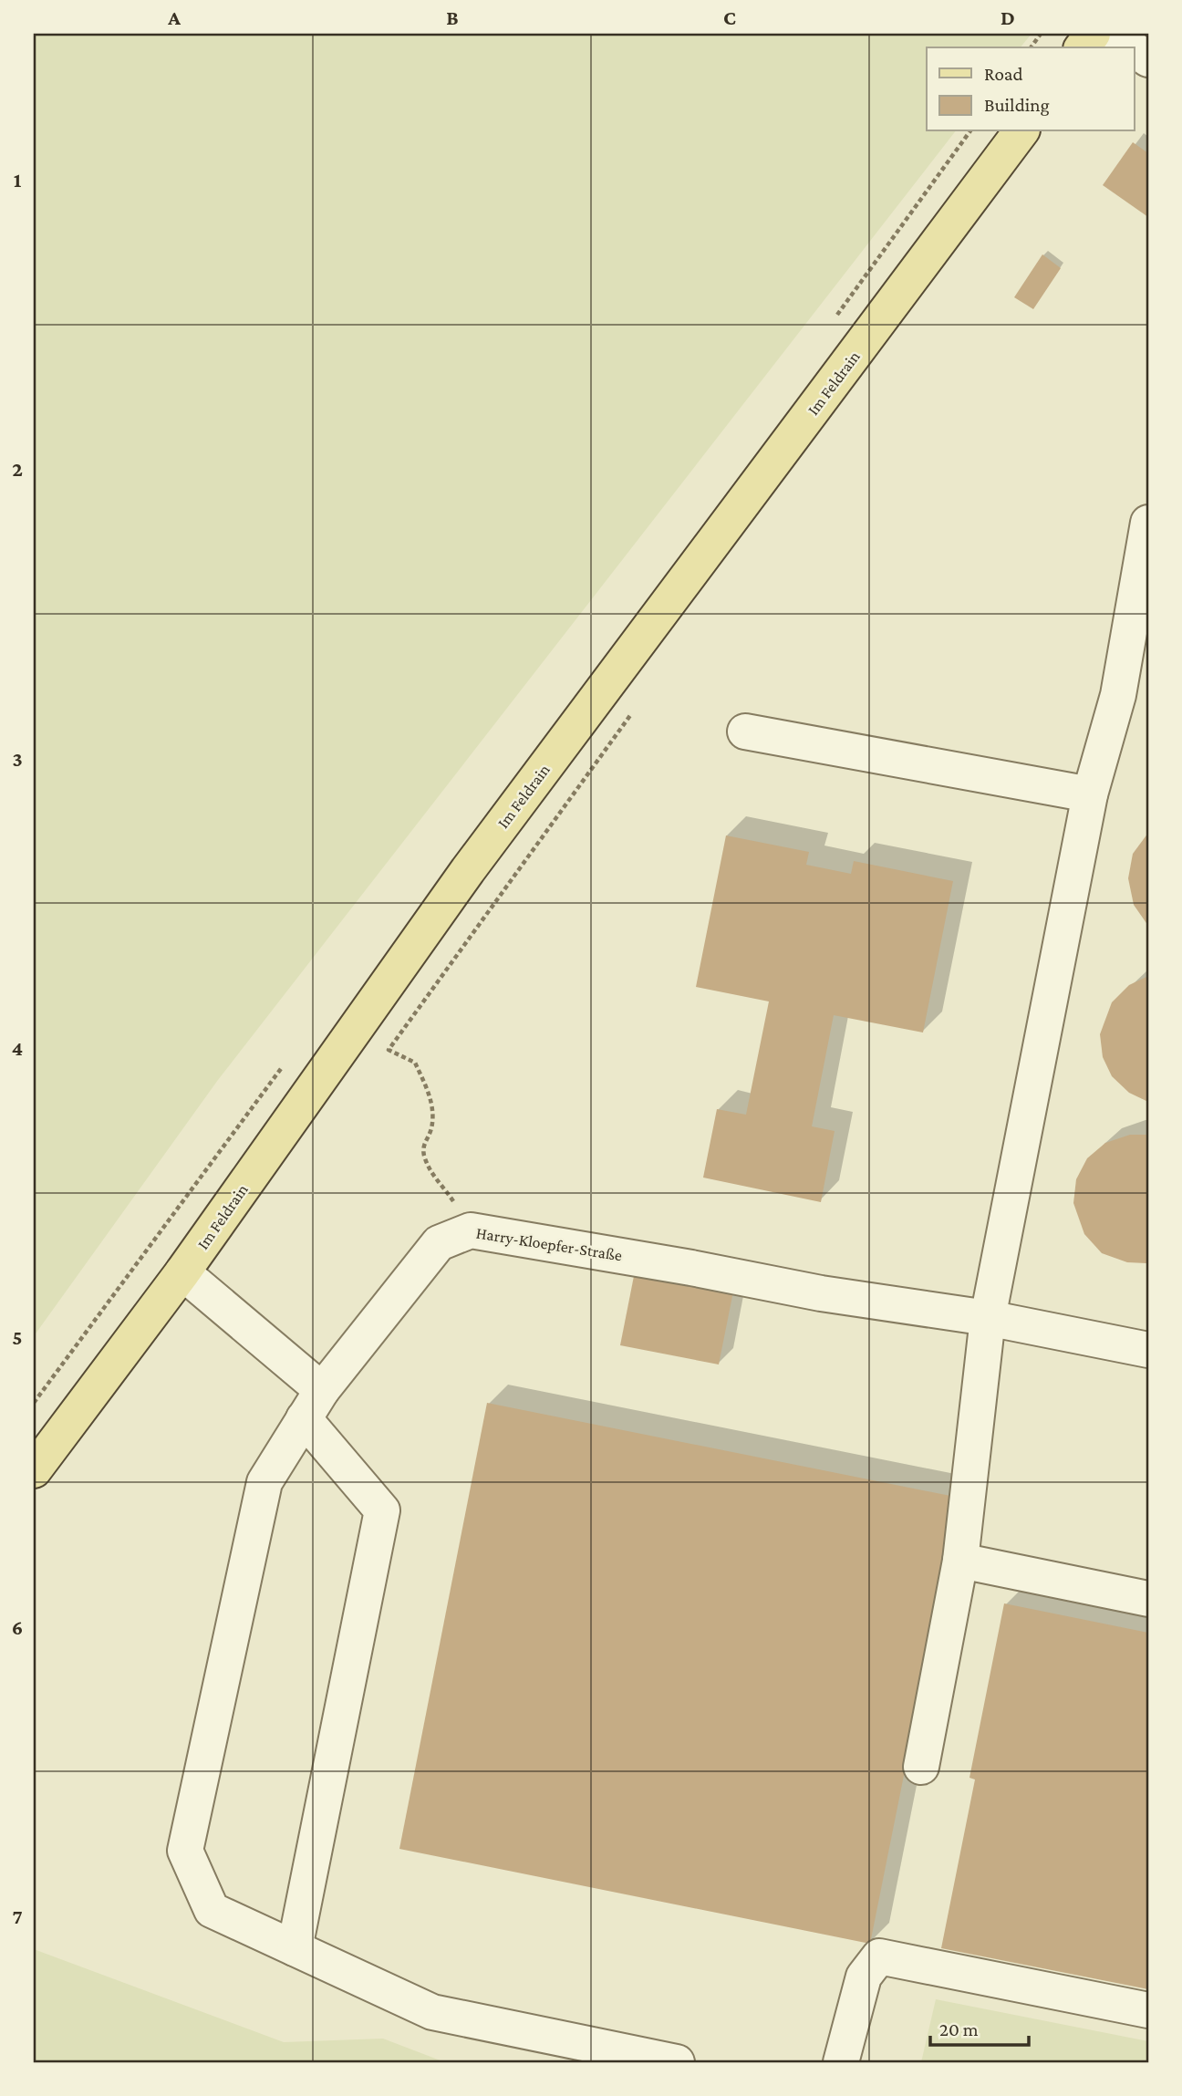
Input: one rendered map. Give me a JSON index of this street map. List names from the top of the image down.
{
  "streets": {
    "main road": ["Im Feldrain"],
    "lane": ["Harry-Kloepfer-Straße"]
  },
  "legend": ["Road", "Building"],
  "scale_bar": "20 m",
  "grid": {
    "columns": [
      "A",
      "B",
      "C",
      "D"
    ],
    "rows": [
      "1",
      "2",
      "3",
      "4",
      "5",
      "6",
      "7"
    ]
  }
}
